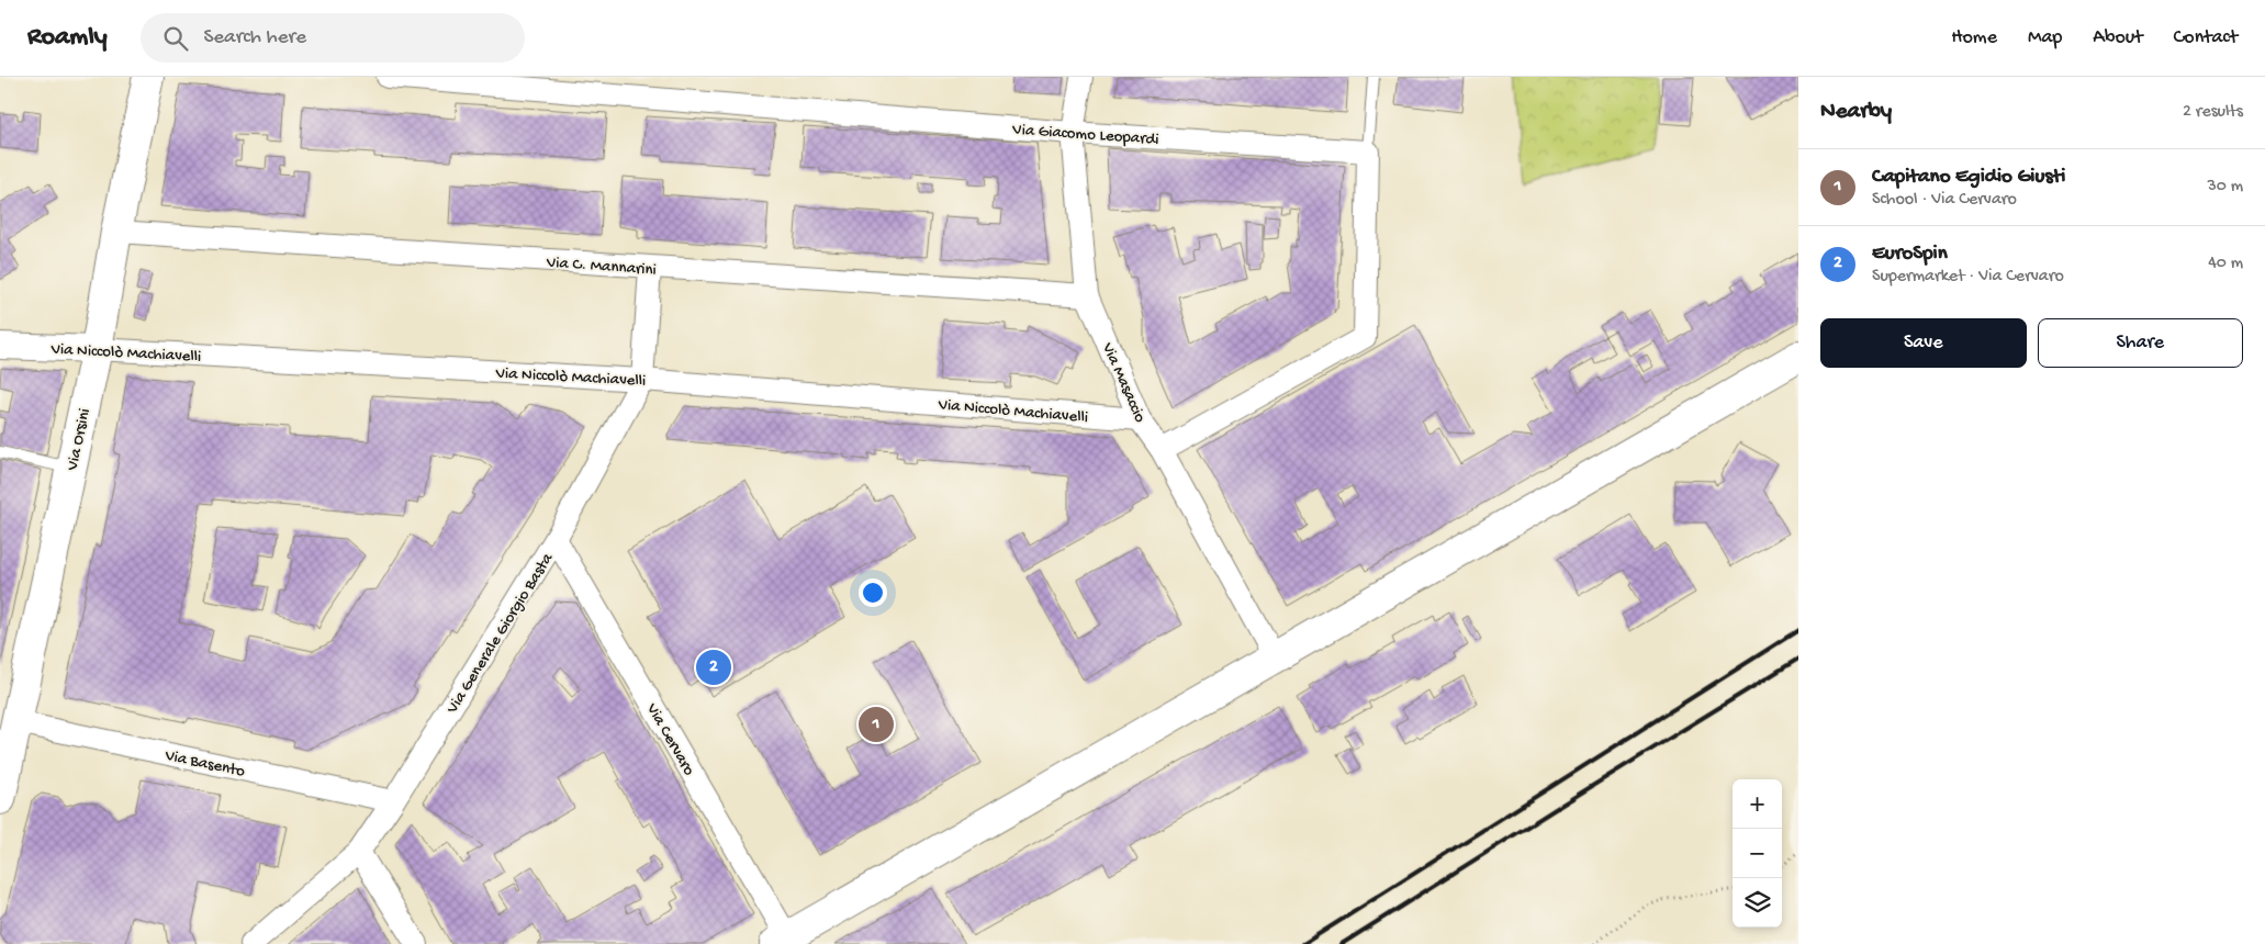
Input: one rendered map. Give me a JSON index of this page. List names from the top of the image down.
{
  "streets": {
    "main road": ["Via Orsini"],
    "street": [
      "Via Giacomo Leopardi",
      "Via C. Mannarini",
      "Via Niccolò Machiavelli",
      "Via Masaccio",
      "Via Generale Giorgio Basta",
      "Via Cervaro",
      "Via Basento"
    ]
  },
  "crossings": [
    ["Via Giacomo Leopardi", "Via Masaccio"],
    ["Via C. Mannarini", "Via Masaccio"],
    ["Via C. Mannarini", "Via Orsini"],
    ["Via C. Mannarini", "Via Generale Giorgio Basta"],
    ["Via Niccolò Machiavelli", "Via Masaccio"],
    ["Via Niccolò Machiavelli", "Via Orsini"],
    ["Via Niccolò Machiavelli", "Via Generale Giorgio Basta"],
    ["Via Orsini", "Via Basento"],
    ["Via Generale Giorgio Basta", "Via Cervaro"],
    ["Via Generale Giorgio Basta", "Via Basento"]
  ],
  "page": {
    "header": "Roamly",
    "search": "Search here",
    "nav": [
      "Home",
      "Map",
      "About",
      "Contact"
    ],
    "heading": ["Nearby", "2 results"],
    "list": [
      {
        "mark": "1",
        "name": "Capitano Egidio Giusti",
        "note": "School · Via Cervaro",
        "value": "30 m"
      },
      {
        "mark": "2",
        "name": "EuroSpin",
        "note": "Supermarket · Via Cervaro",
        "value": "40 m"
      }
    ],
    "buttons": ["Save", "Share"],
    "pins": ["2", "1"],
    "map_buttons": ["+", "−"]
  }
}
